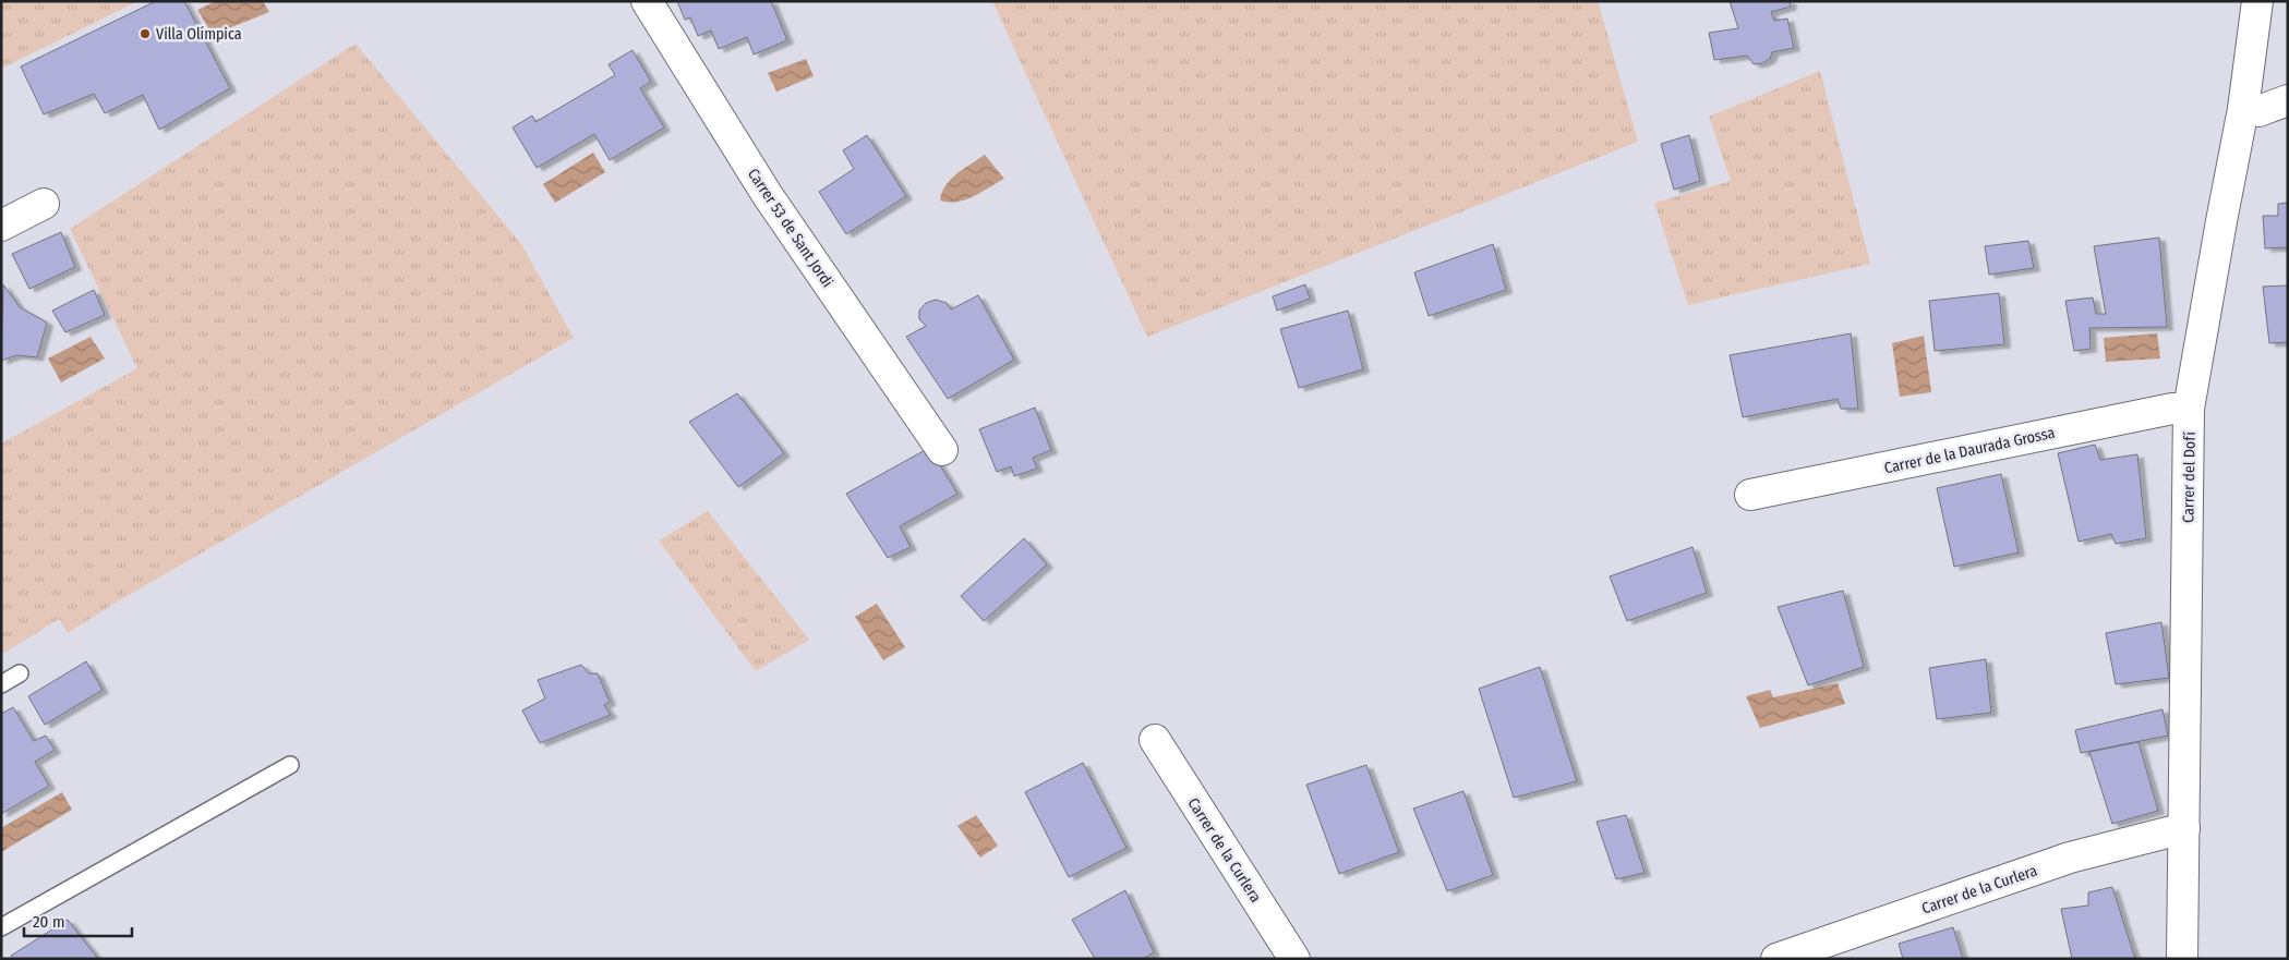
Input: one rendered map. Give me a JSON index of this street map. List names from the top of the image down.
{
  "streets": {
    "street": [
      "Carrer 53 de Sant Jordi",
      "Carrer de la Daurada Grossa",
      "Carrer del Dofí",
      "Carrer de la Curlera"
    ]
  },
  "crossings": [
    ["Carrer de la Daurada Grossa", "Carrer del Dofí"],
    ["Carrer del Dofí", "Carrer de la Curlera"]
  ],
  "places": ["Villa Olímpica"],
  "scale_bar": "20 m"
}
